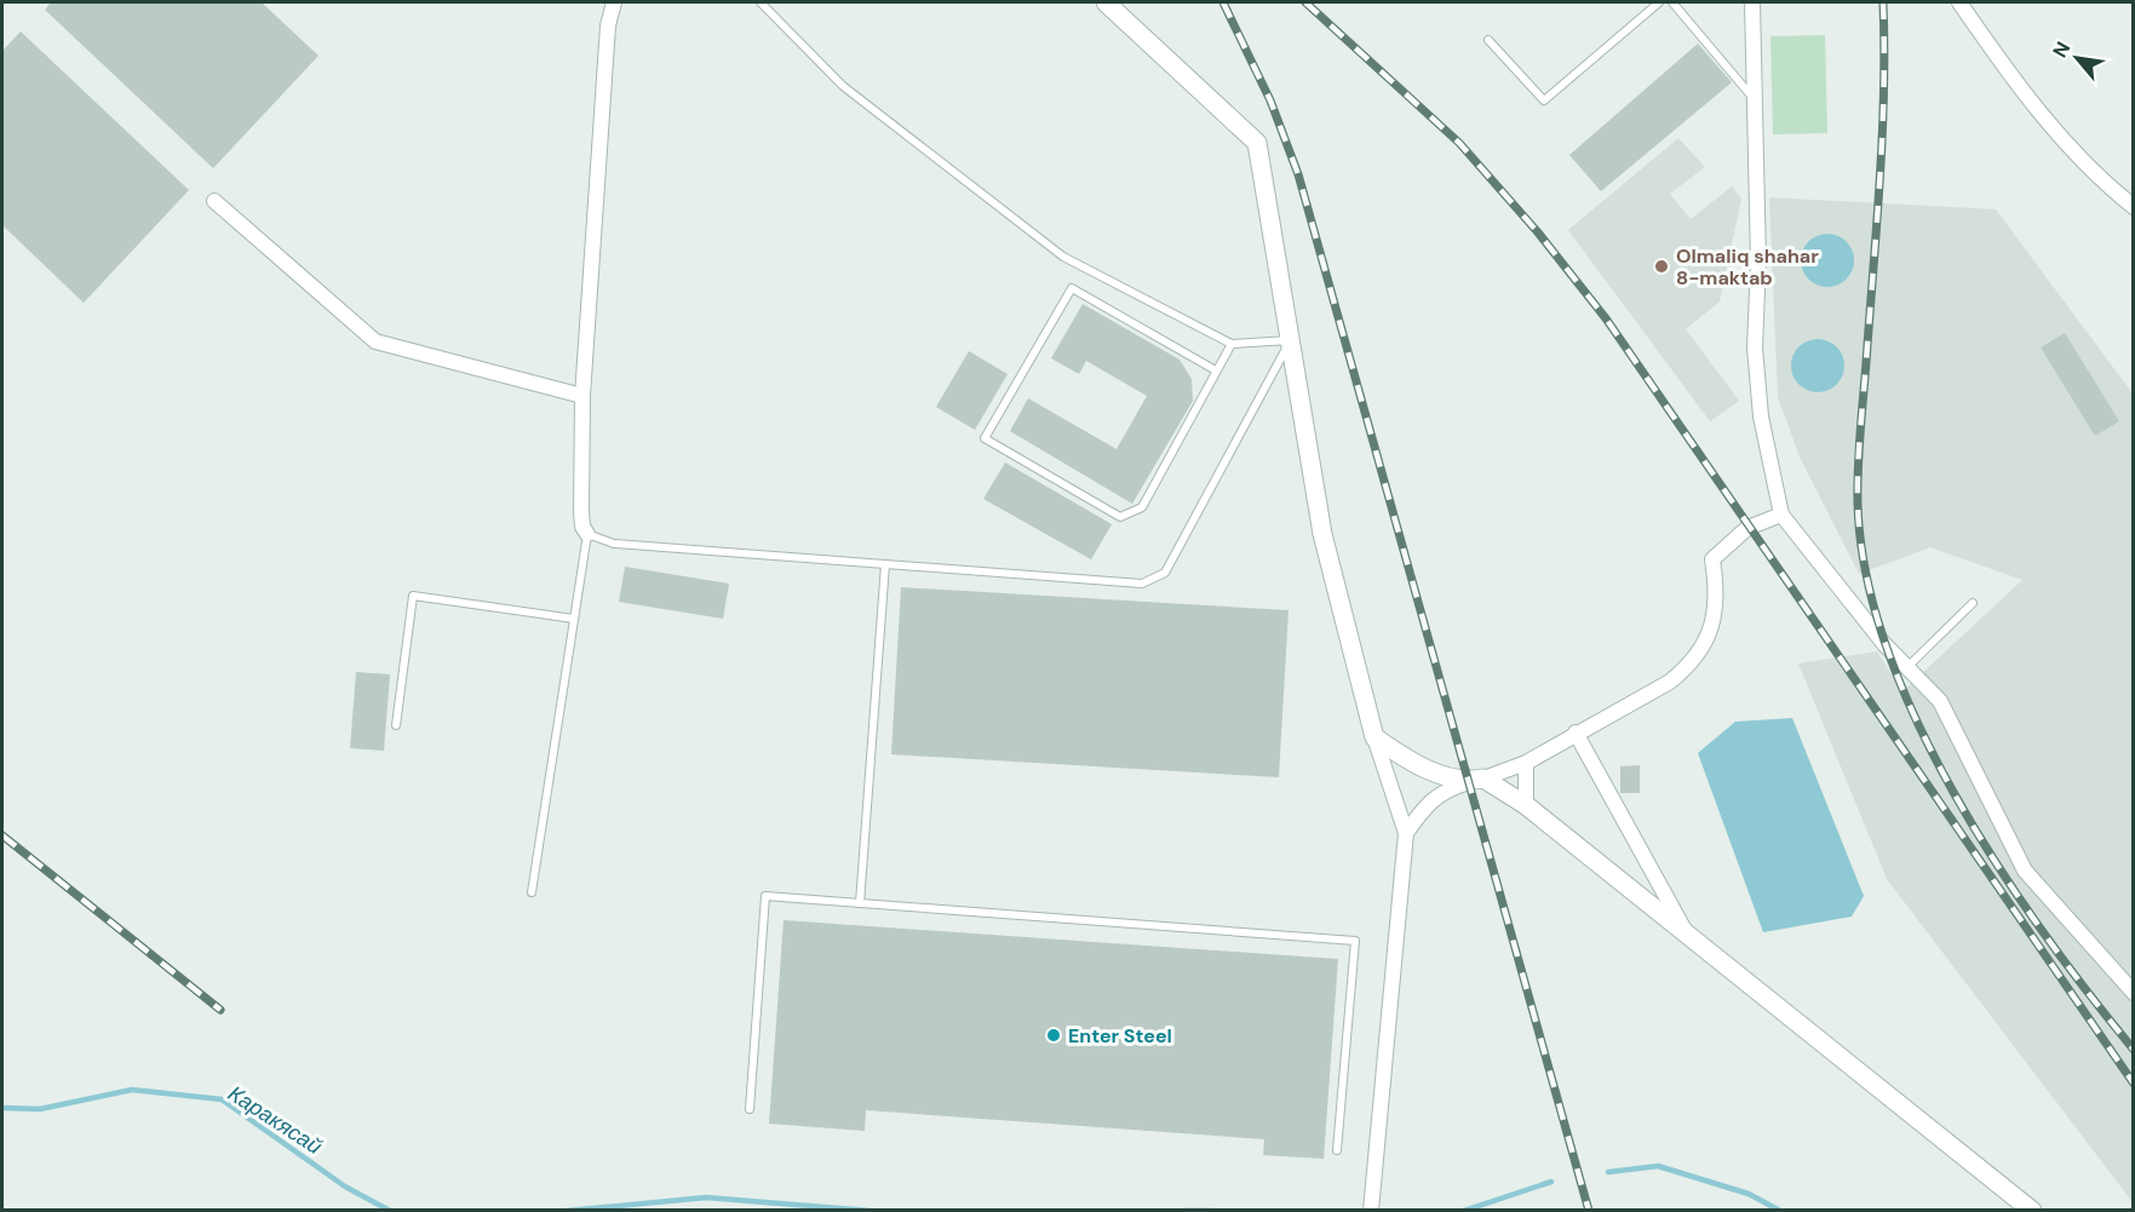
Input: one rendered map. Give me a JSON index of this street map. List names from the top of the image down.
{
  "water": ["Каракясай"],
  "places": ["Olmaliq shahar 8-maktab", "Enter Steel"],
  "north": "top left"
}
